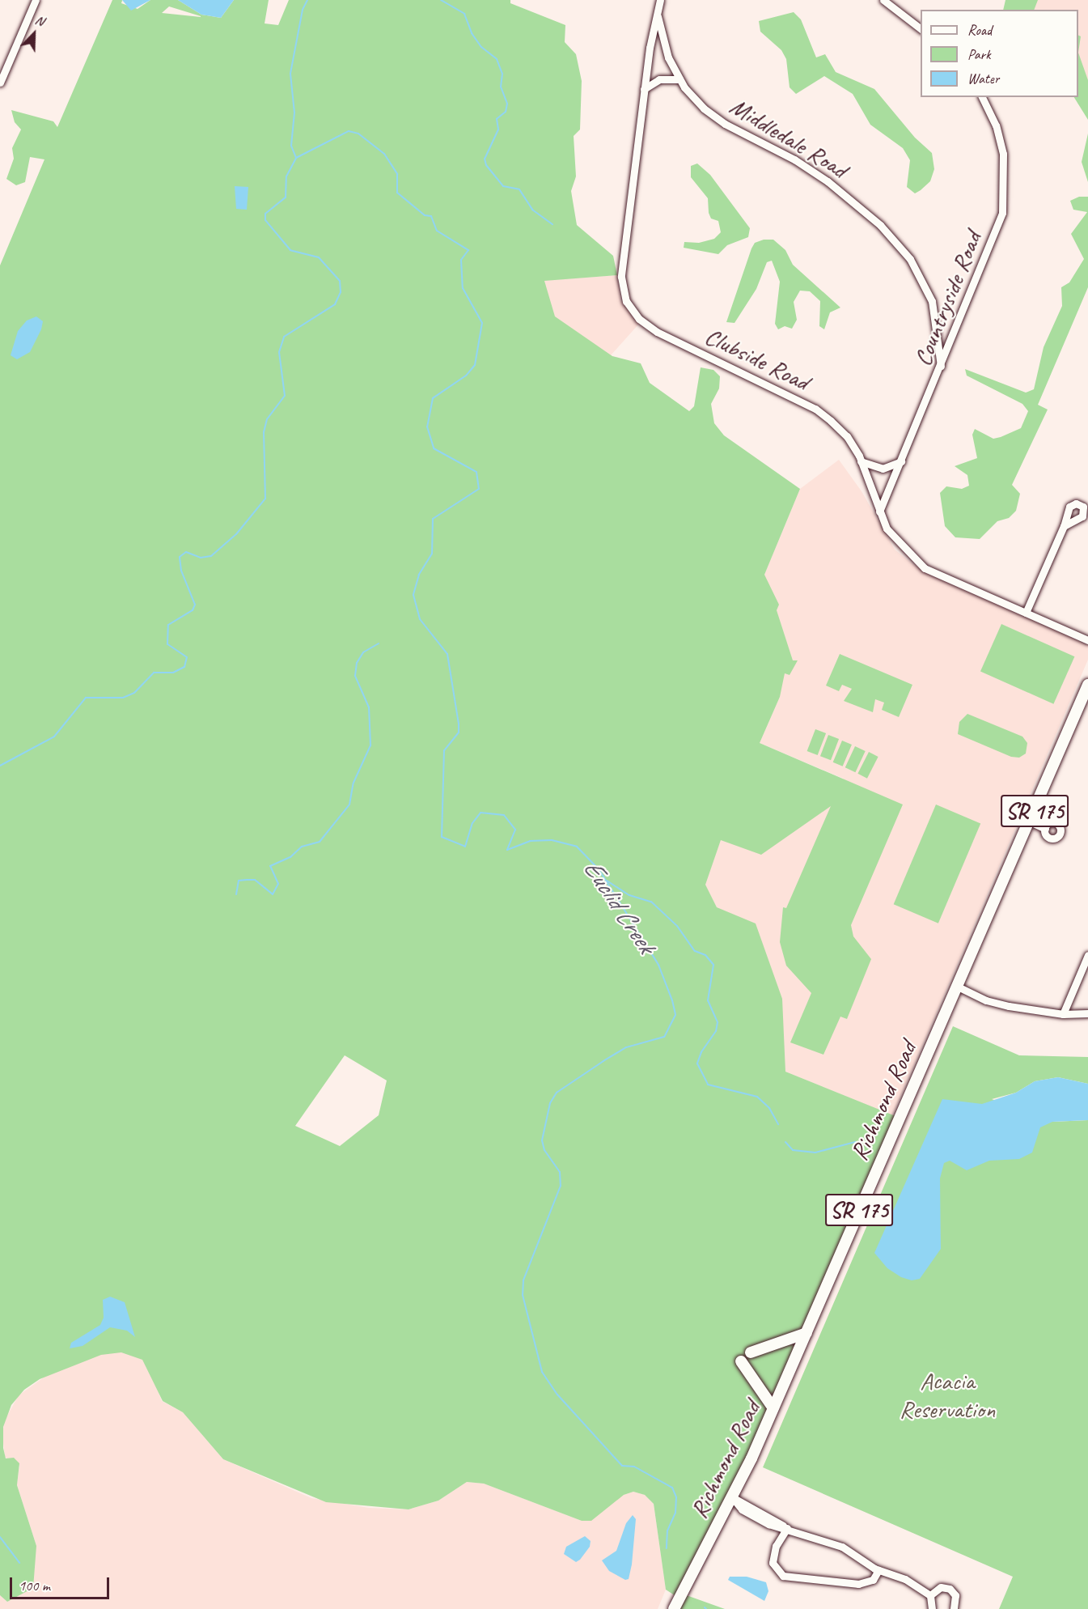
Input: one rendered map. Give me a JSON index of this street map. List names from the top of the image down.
{
  "streets": {
    "main road": ["SR 175", "Richmond Road"],
    "street": ["Middledale Road", "Countryside Road", "Clubside Road"]
  },
  "crossings": [
    ["Middledale Road", "Countryside Road"],
    ["Middledale Road", "Clubside Road"],
    ["Countryside Road", "Clubside Road"]
  ],
  "water": ["Euclid Creek"],
  "parks": ["Acacia Reservation"],
  "legend": ["Road", "Park", "Water"],
  "scale_bar": "100 m",
  "north": "top right"
}
